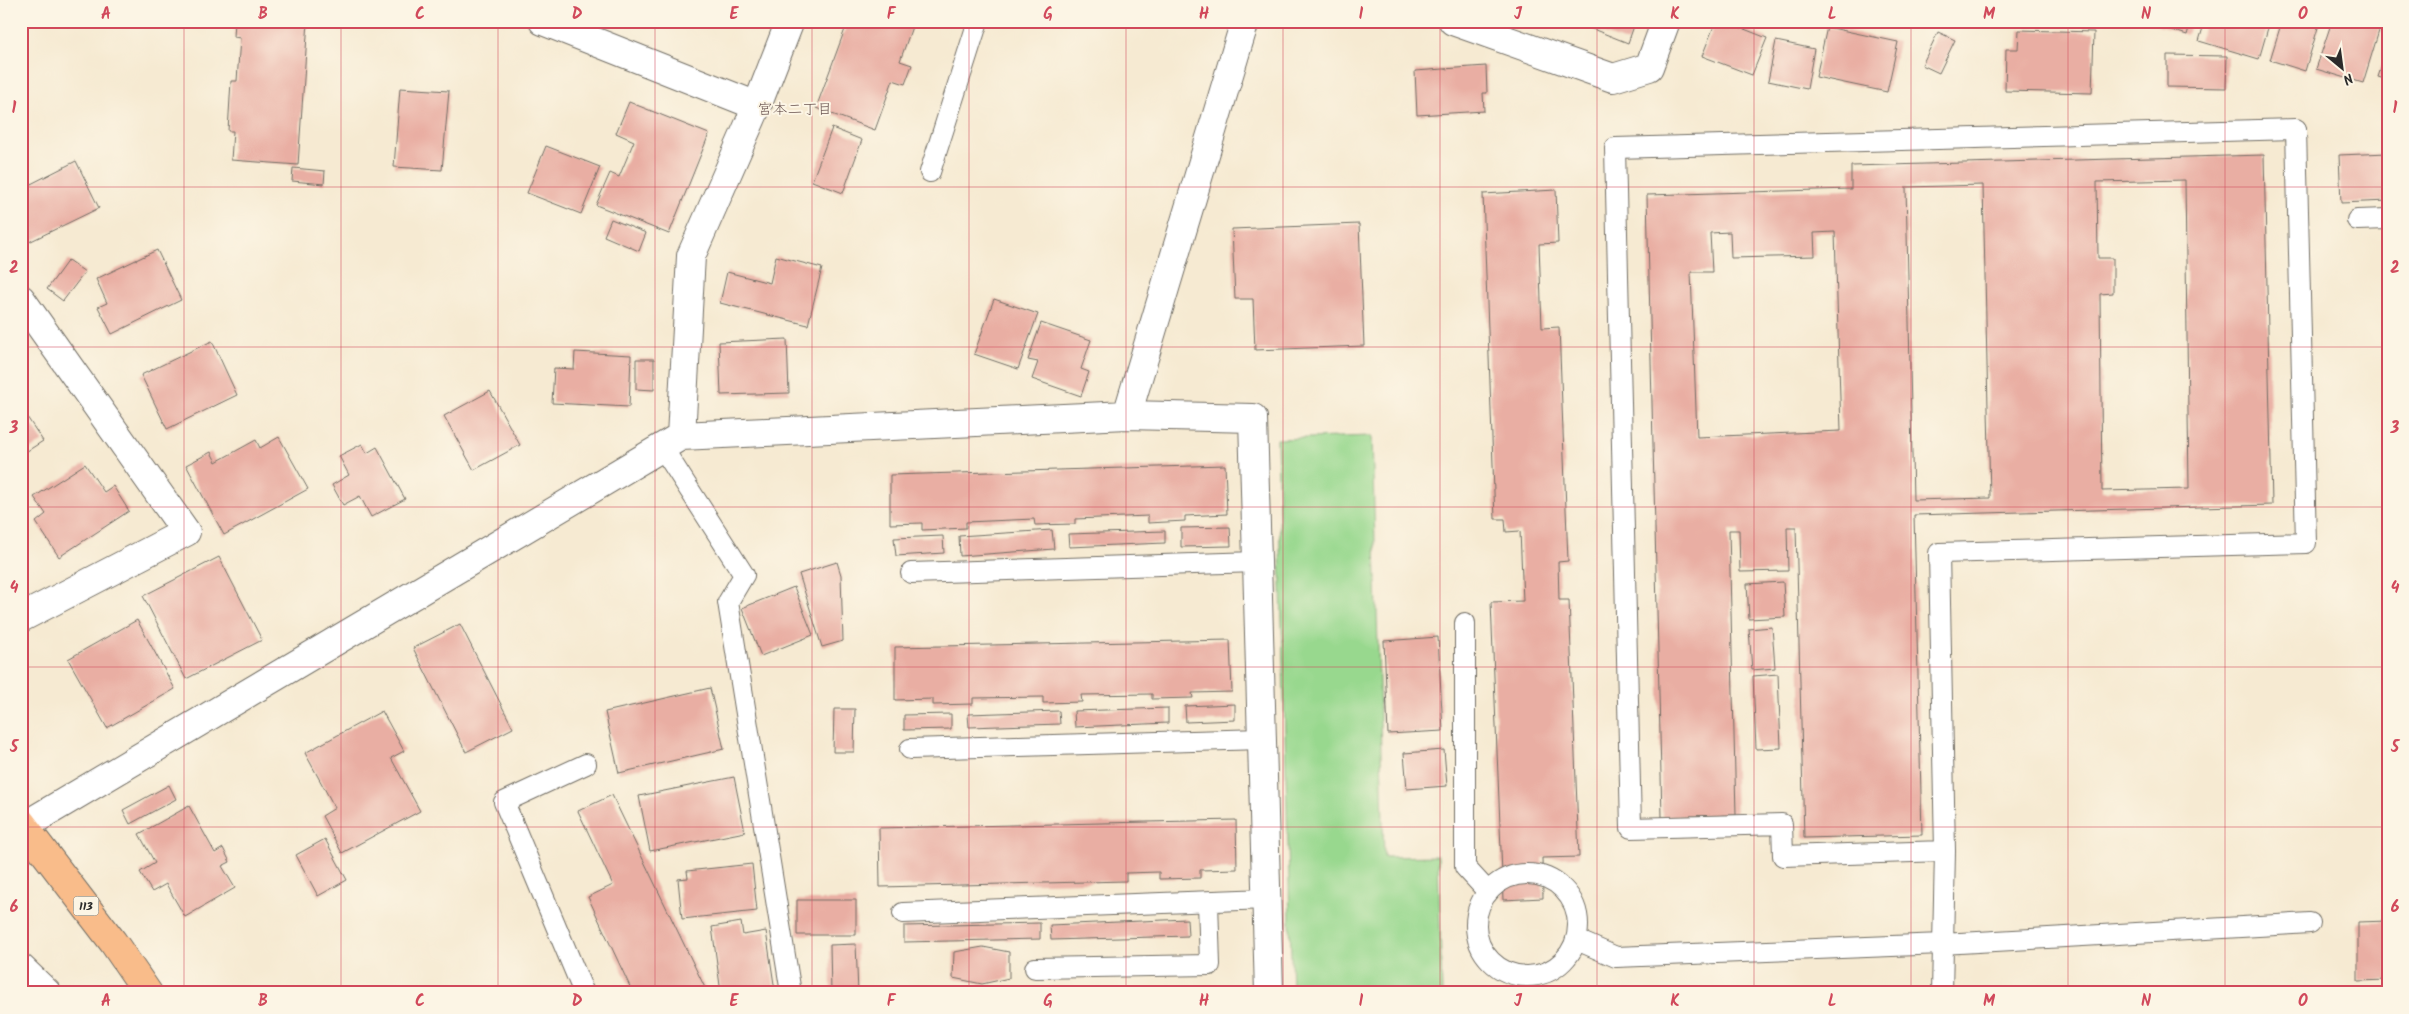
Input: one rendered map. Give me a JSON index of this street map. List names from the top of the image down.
{
  "streets": {
    "main road": ["113"]
  },
  "districts": ["宮本二丁目"],
  "north": "bottom right",
  "grid": {
    "columns": [
      "A",
      "B",
      "C",
      "D",
      "E",
      "F",
      "G",
      "H",
      "I",
      "J",
      "K",
      "L",
      "M",
      "N",
      "O"
    ],
    "rows": [
      "1",
      "2",
      "3",
      "4",
      "5",
      "6"
    ]
  }
}
